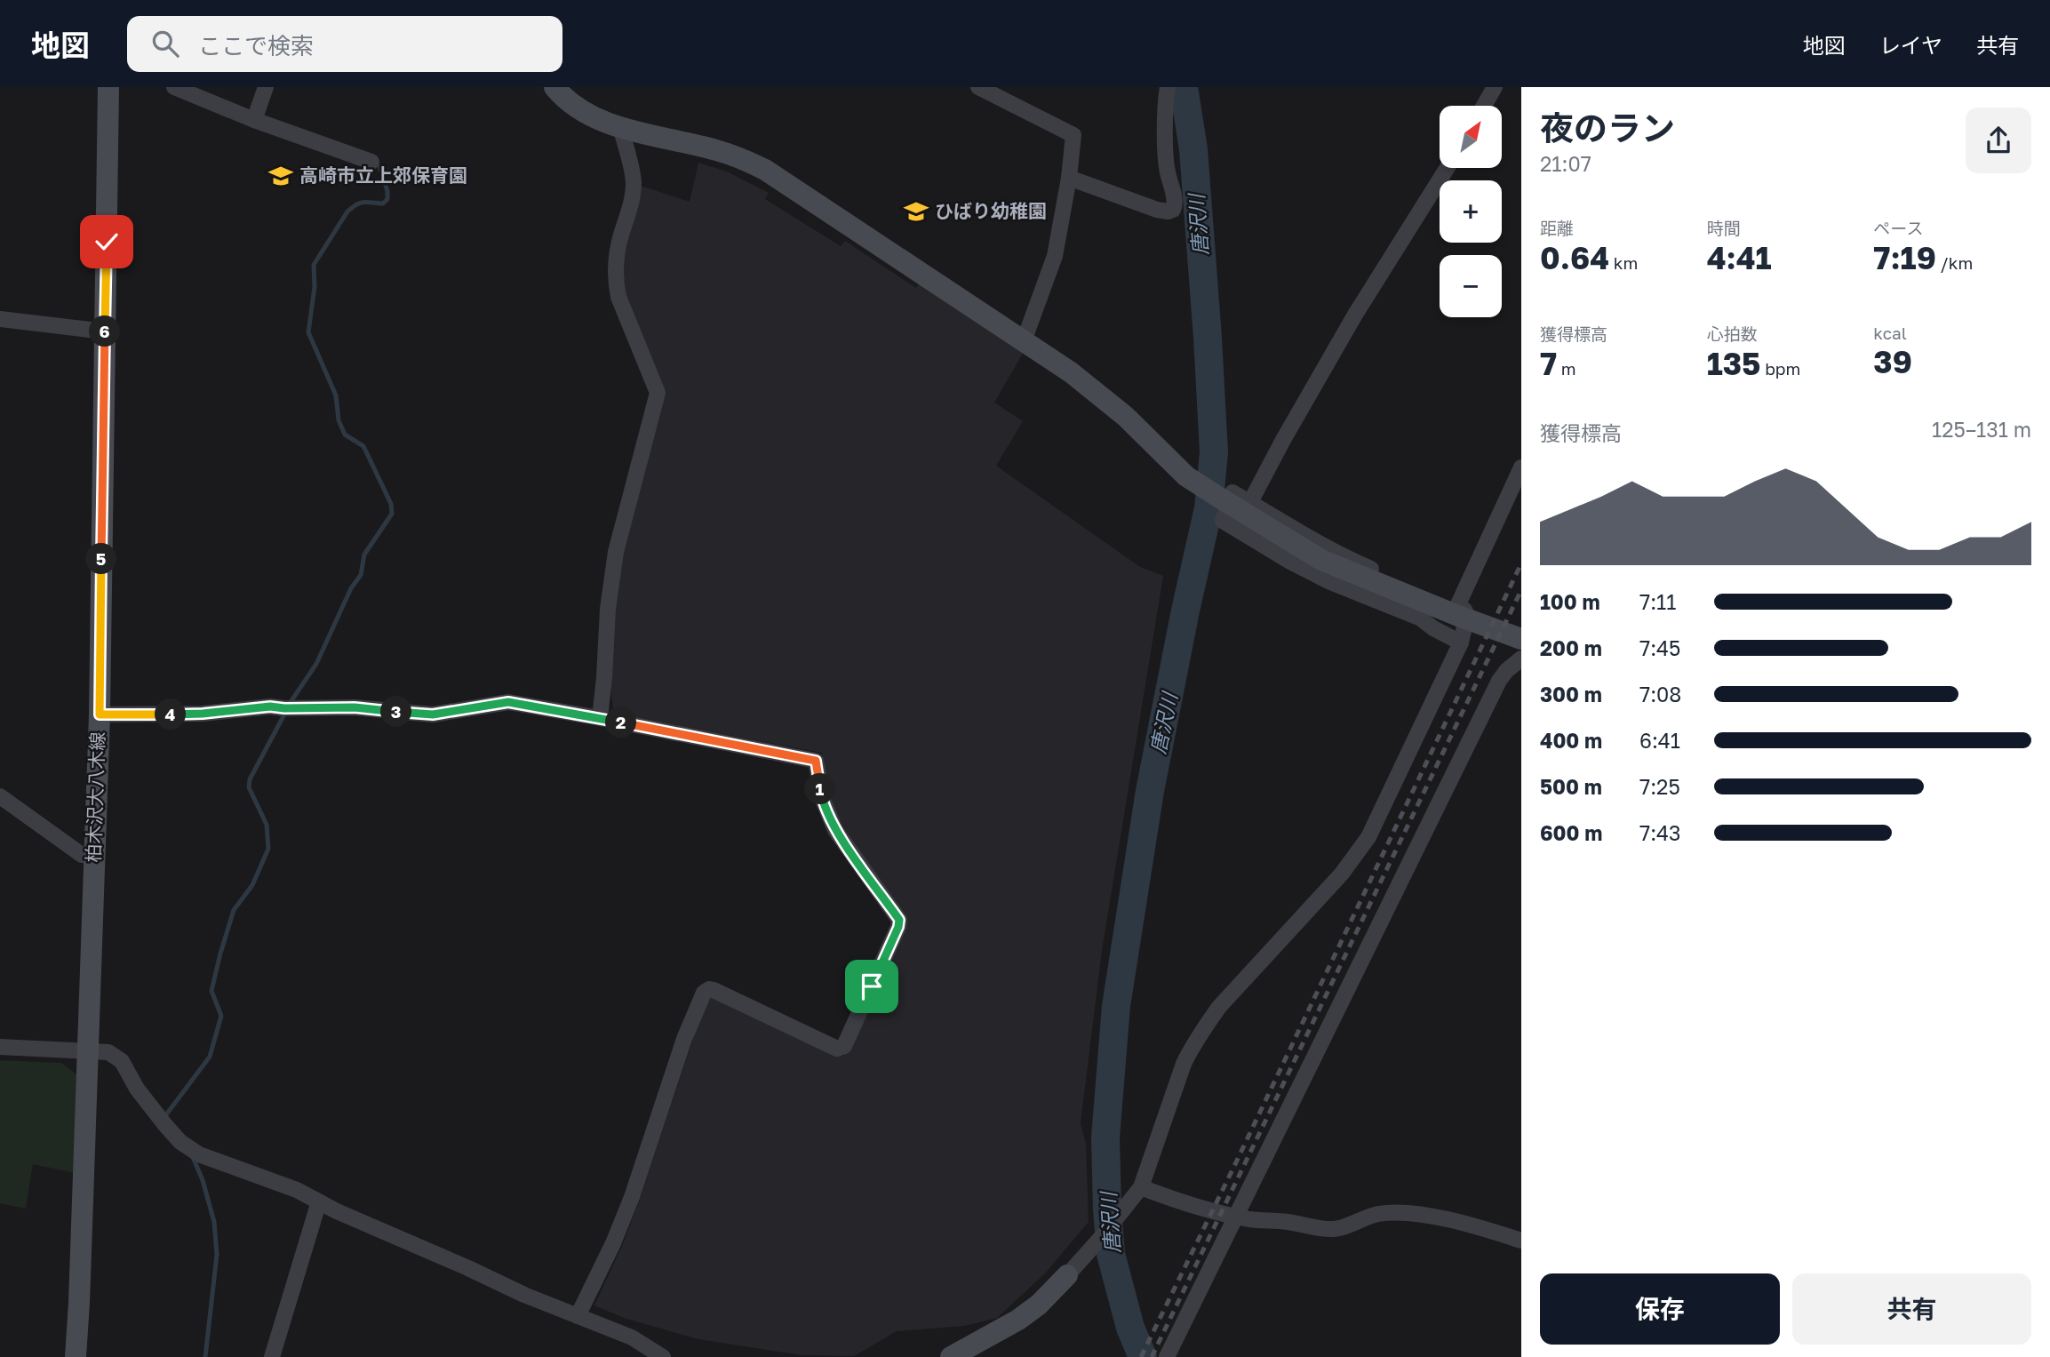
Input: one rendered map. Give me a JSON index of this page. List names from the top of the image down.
{
  "streets": {
    "main road": ["柏木沢大八木線"]
  },
  "water": ["唐沢川"],
  "places": {
    "school or university": ["高崎市立上郊保育園", "ひばり幼稚園"]
  },
  "north": "top right",
  "page": {
    "header": "地図",
    "search": "ここで検索",
    "nav": ["地図", "レイヤ", "共有"],
    "heading": ["夜のラン", "21:07"],
    "map_buttons": ["+", "−"],
    "stats": [
      ["距離", "0.64 km"],
      ["時間", "4:41"],
      ["ペース", "7:19 /km"],
      ["獲得標高", "7 m"],
      ["心拍数", "135 bpm"],
      ["kcal", "39"]
    ],
    "pins": [
      "6",
      "5",
      "3",
      "4",
      "2",
      "1"
    ],
    "chart": ["獲得標高", "125–131 m"],
    "list": [
      {
        "name": "100 m",
        "note": "7:11"
      },
      {
        "name": "200 m",
        "note": "7:45"
      },
      {
        "name": "300 m",
        "note": "7:08"
      },
      {
        "name": "400 m",
        "note": "6:41"
      },
      {
        "name": "500 m",
        "note": "7:25"
      },
      {
        "name": "600 m",
        "note": "7:43"
      }
    ],
    "buttons": ["保存", "共有"]
  }
}
